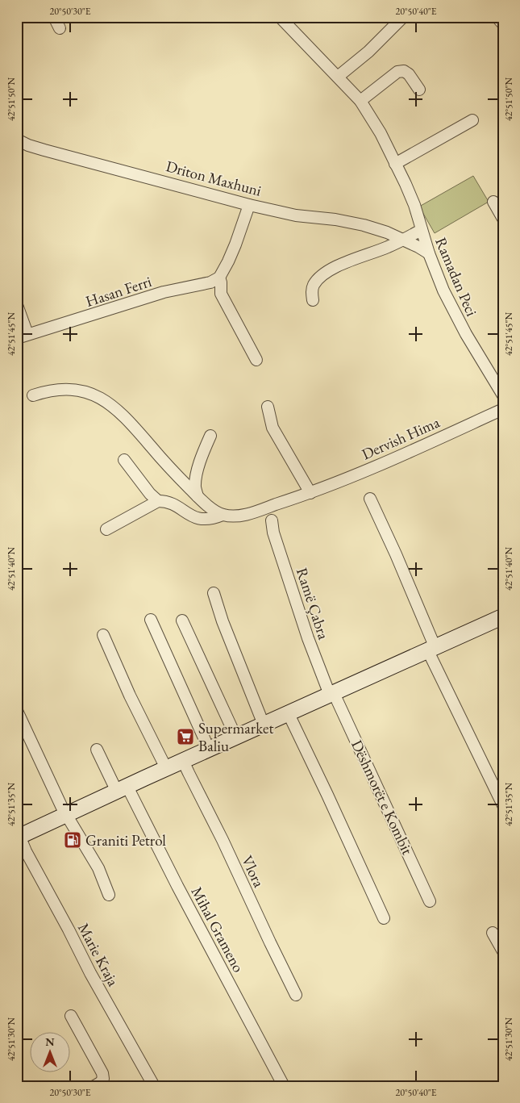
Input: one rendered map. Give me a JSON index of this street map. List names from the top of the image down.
{
  "streets": {
    "street": [
      "Driton Maxhuni",
      "Ramadan Peci",
      "Hasan Ferri",
      "Dervish Hima",
      "Ramë Çabra",
      "Dëshmorët e Kombit",
      "Vlora",
      "Mihal Grameno",
      "Marie Kraja"
    ]
  },
  "crossings": [
    ["Driton Maxhuni", "Ramadan Peci"],
    ["Ramë Çabra", "Dëshmorët e Kombit"]
  ],
  "places": {
    "supermarket": ["Supermarket Baliu"],
    "fuel station": ["Graniti Petrol"]
  },
  "north": "top",
  "coordinates": [
    "20°50'30\"E",
    "20°50'40\"E",
    "42°51'50\"N",
    "42°51'45\"N",
    "42°51'40\"N",
    "42°51'35\"N",
    "42°51'30\"N"
  ]
}
